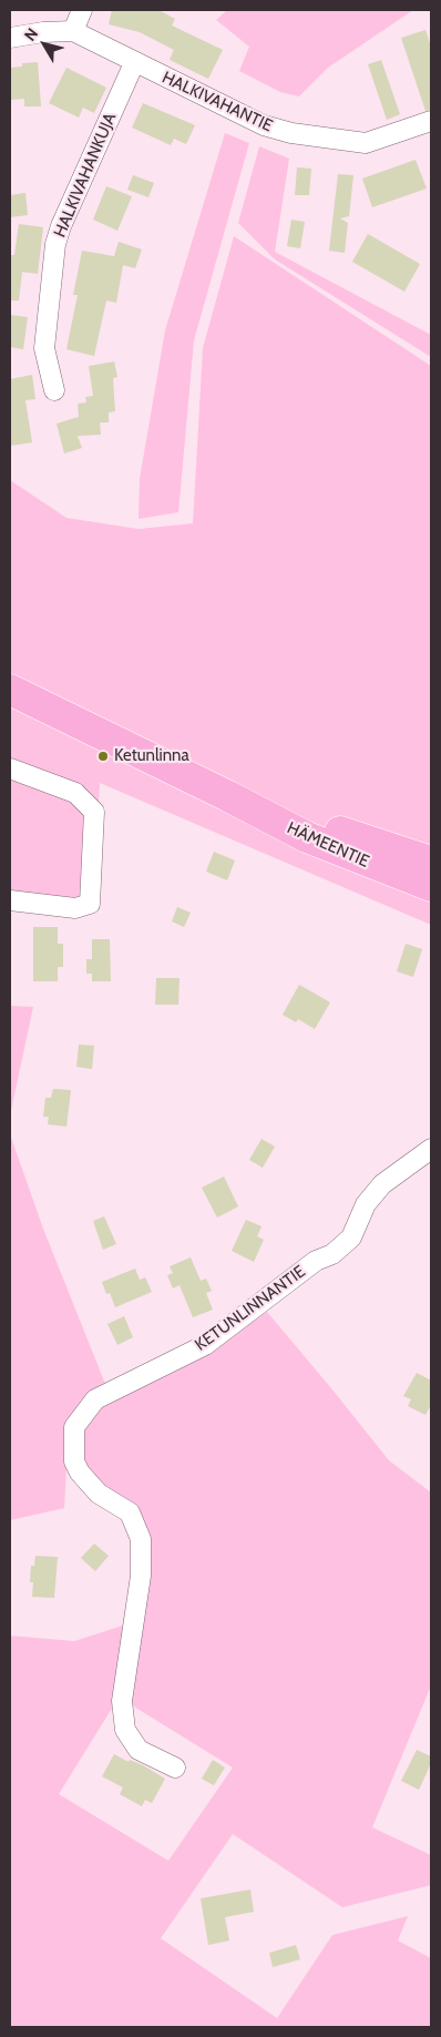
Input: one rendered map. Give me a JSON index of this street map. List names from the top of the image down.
{
  "streets": {
    "main road": ["HÄMEENTIE"],
    "street": ["HALKIVAHANTIE", "HALKIVAHANKUJA", "KETUNLINNANTIE"]
  },
  "crossings": [
    ["HALKIVAHANTIE", "HALKIVAHANKUJA"]
  ],
  "places": ["Ketunlinna"],
  "north": "top left"
}
